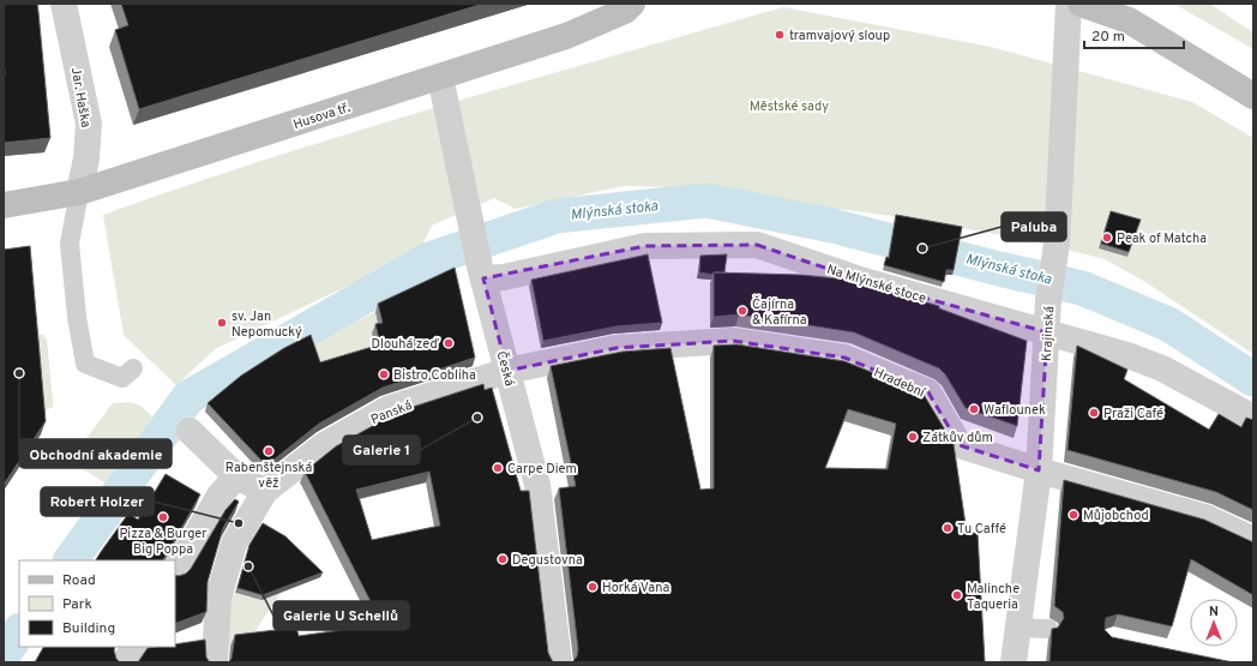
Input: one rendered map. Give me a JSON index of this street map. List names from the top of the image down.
{
  "streets": {
    "street": [
      "Jar. Haška",
      "Husova tř.",
      "Na Mlýnské stoce",
      "Krajinská",
      "Česká",
      "Hradební",
      "Panská"
    ]
  },
  "crossings": [
    ["Jar. Haška", "Husova tř."],
    ["Husova tř.", "Česká"],
    ["Na Mlýnské stoce", "Krajinská"],
    ["Na Mlýnské stoce", "Česká"],
    ["Krajinská", "Hradební"],
    ["Česká", "Hradební"],
    ["Česká", "Panská"],
    ["Hradební", "Panská"]
  ],
  "water": ["Mlýnská stoka"],
  "parks": ["Městské sady"],
  "places": [
    "tramvajový sloup",
    "Peak of Matcha",
    "Paluba",
    "Čajírna & Kafírna",
    "sv. Jan Nepomucký",
    "Dlouhá zeď",
    "Obchodní akademie",
    "Bistro Cobliha",
    "Waflounek",
    "Praži Café",
    "Galerie 1",
    "Zátkův dům",
    "Rabenštejnská věž",
    "Carpe Diem",
    "Můjobchod",
    "Pizza & Burger Big Poppa",
    "Robert Holzer",
    "Tu Caffé",
    "Degustovna",
    "Galerie U Schellů",
    "Horká Vana",
    "Malinche Taqueria"
  ],
  "legend": ["Road", "Park", "Building"],
  "scale_bar": "20 m",
  "north": "top"
}
